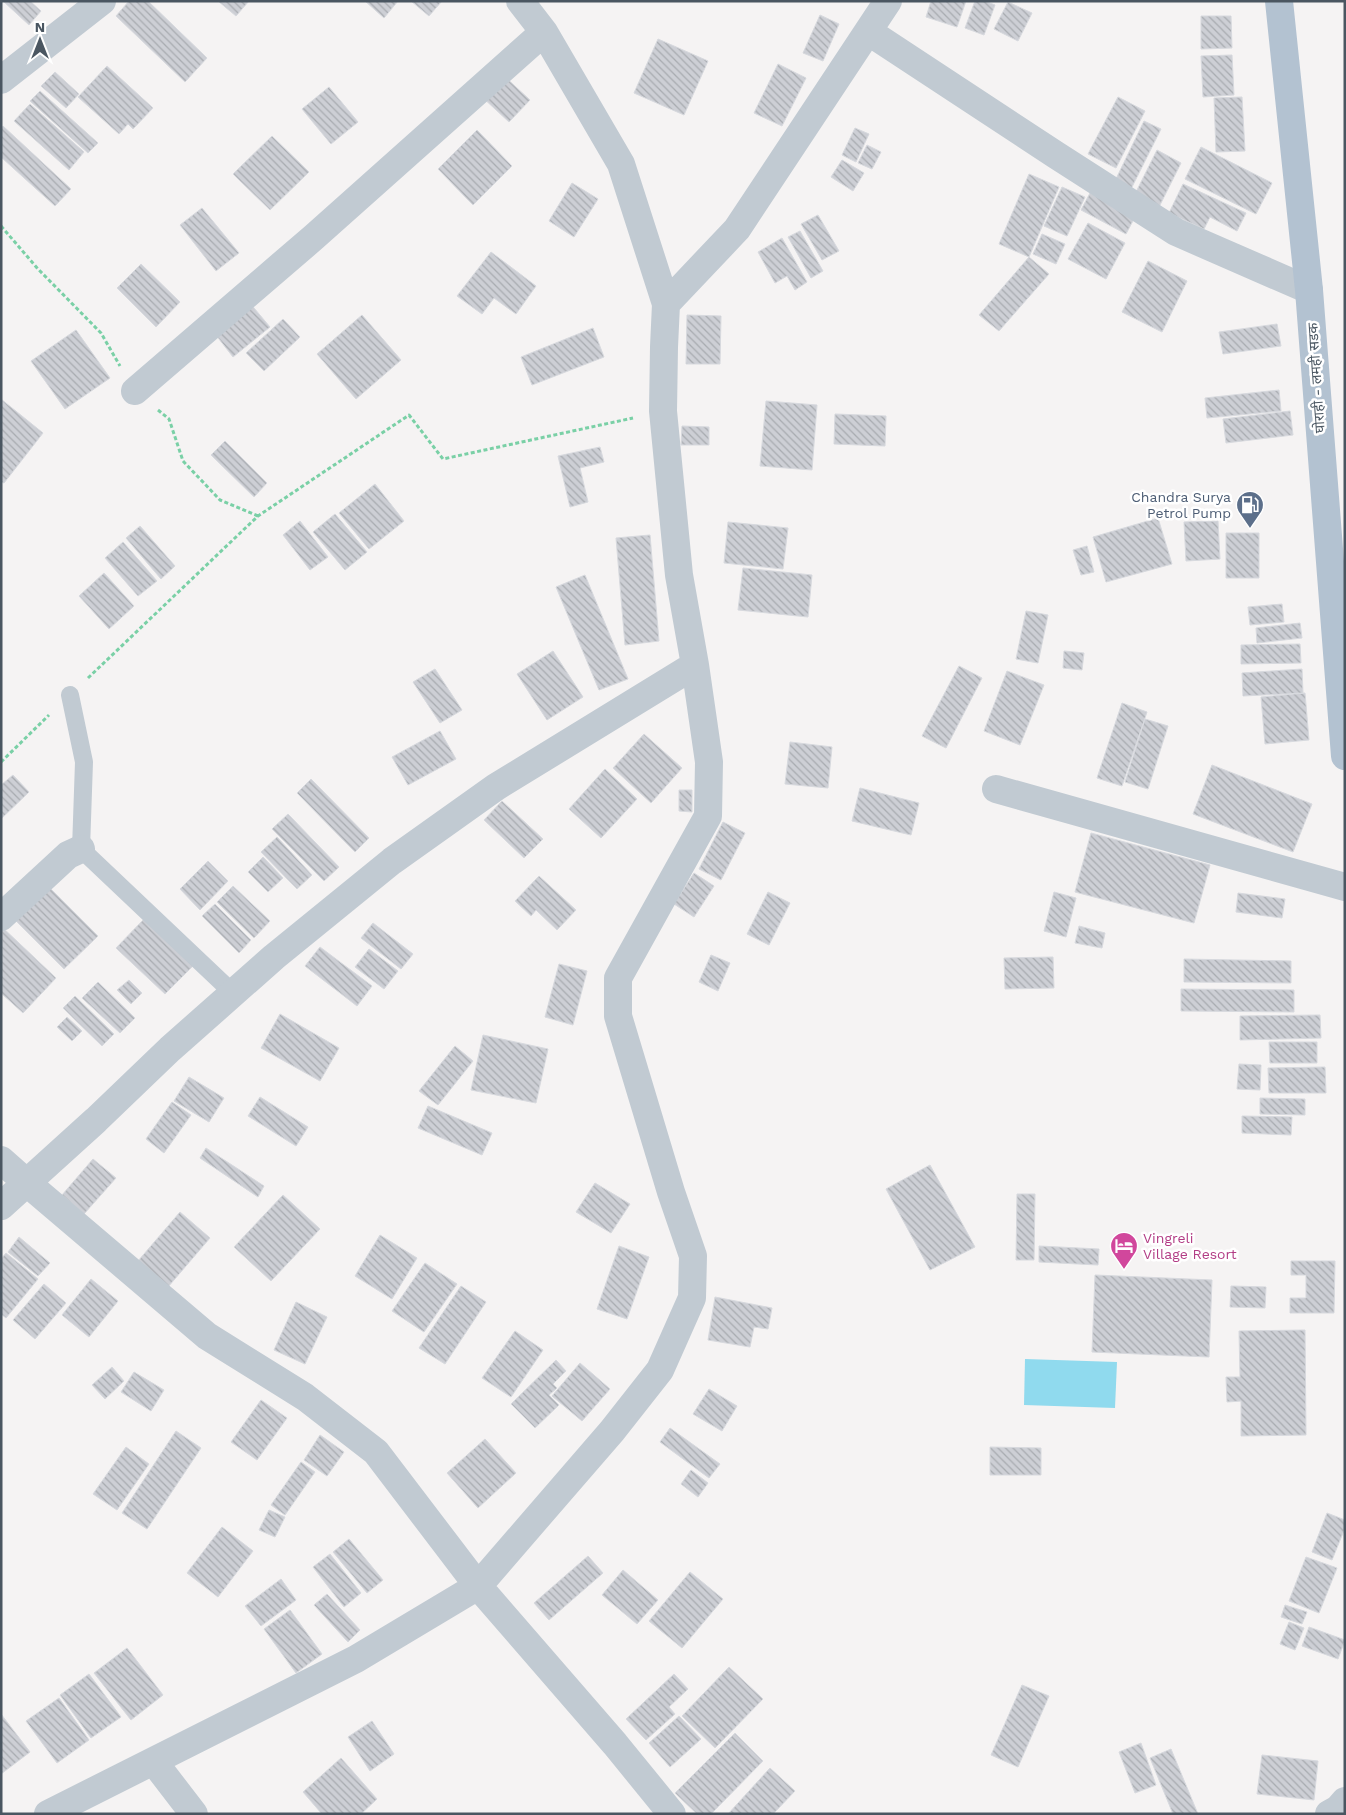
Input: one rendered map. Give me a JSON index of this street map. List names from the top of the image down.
{
  "streets": {
    "main road": ["घोराही - लमही सडक"]
  },
  "places": {
    "fuel station": ["Chandra Surya Petrol Pump"],
    "hotel": ["Vingreli Village Resort"]
  },
  "north": "top"
}
